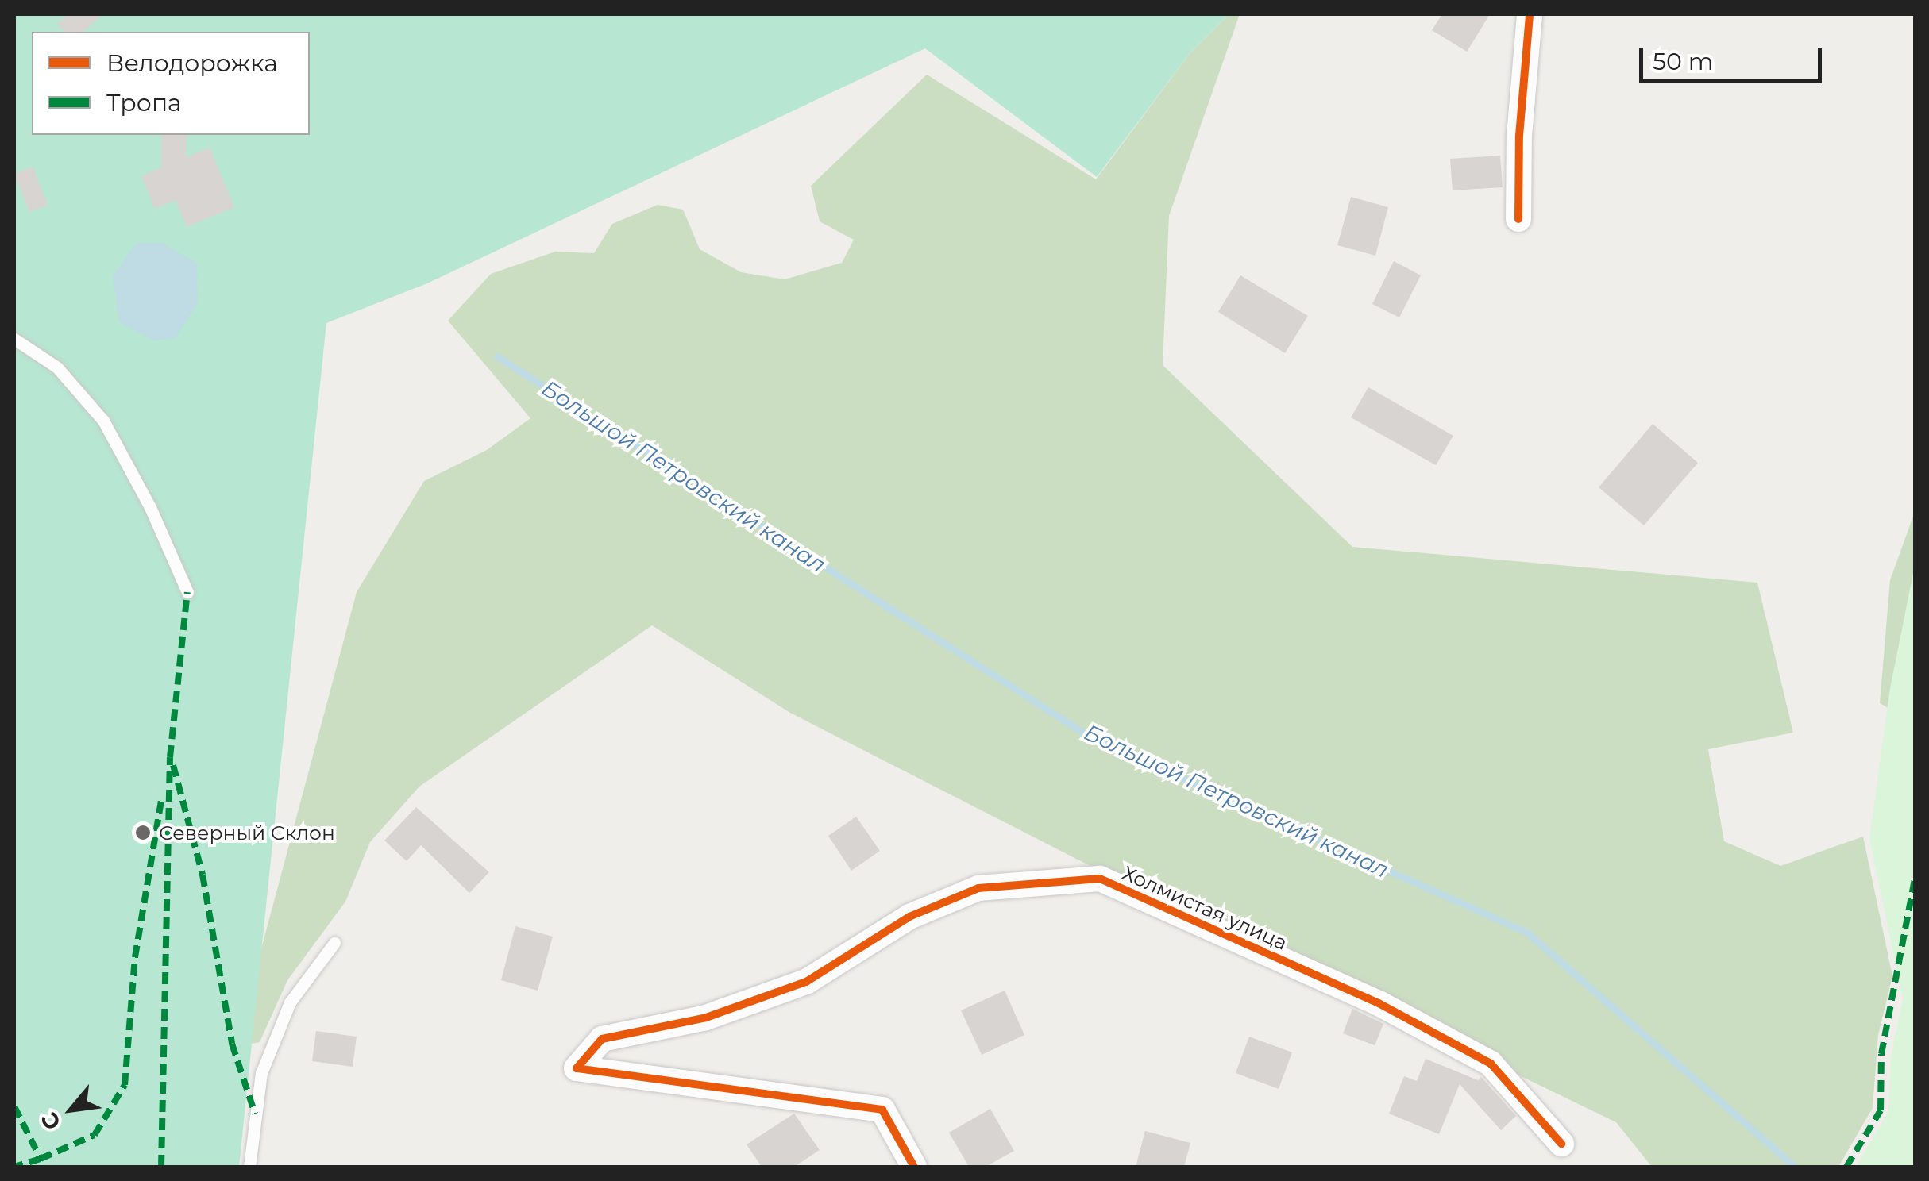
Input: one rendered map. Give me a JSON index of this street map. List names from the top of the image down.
{
  "streets": {
    "street": ["Холмистая улица"]
  },
  "water": ["Большой Петровский канал"],
  "places": ["Северный Склон"],
  "legend": ["Велодорожка", "Тропа"],
  "scale_bar": "50 m",
  "north": "bottom left"
}
